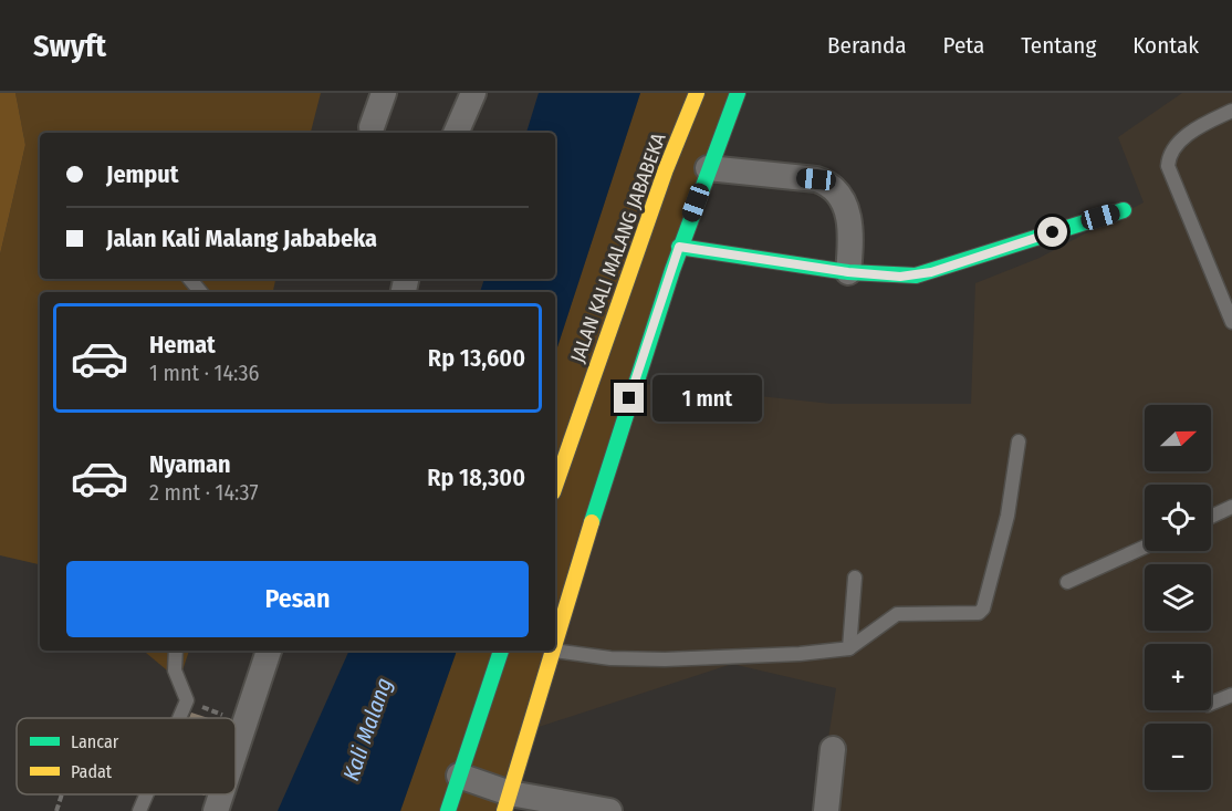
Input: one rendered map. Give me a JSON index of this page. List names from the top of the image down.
{
  "streets": {
    "main road": ["JALAN KALI MALANG JABABEKA"]
  },
  "water": ["Kali Malang"],
  "legend": ["Lancar", "Padat"],
  "north": "right",
  "page": {
    "header": "Swyft",
    "nav": [
      "Beranda",
      "Peta",
      "Tentang",
      "Kontak"
    ],
    "banner": ["Jemput", "Jalan Kali Malang Jababeka"],
    "list": [
      {
        "name": "Hemat",
        "note": "1 mnt · 14:36",
        "value": "Rp 13,600"
      },
      {
        "name": "Nyaman",
        "note": "2 mnt · 14:37",
        "value": "Rp 18,300"
      }
    ],
    "bubble": "1 mnt",
    "map_buttons": ["+", "−"],
    "buttons": "Pesan"
  }
}
